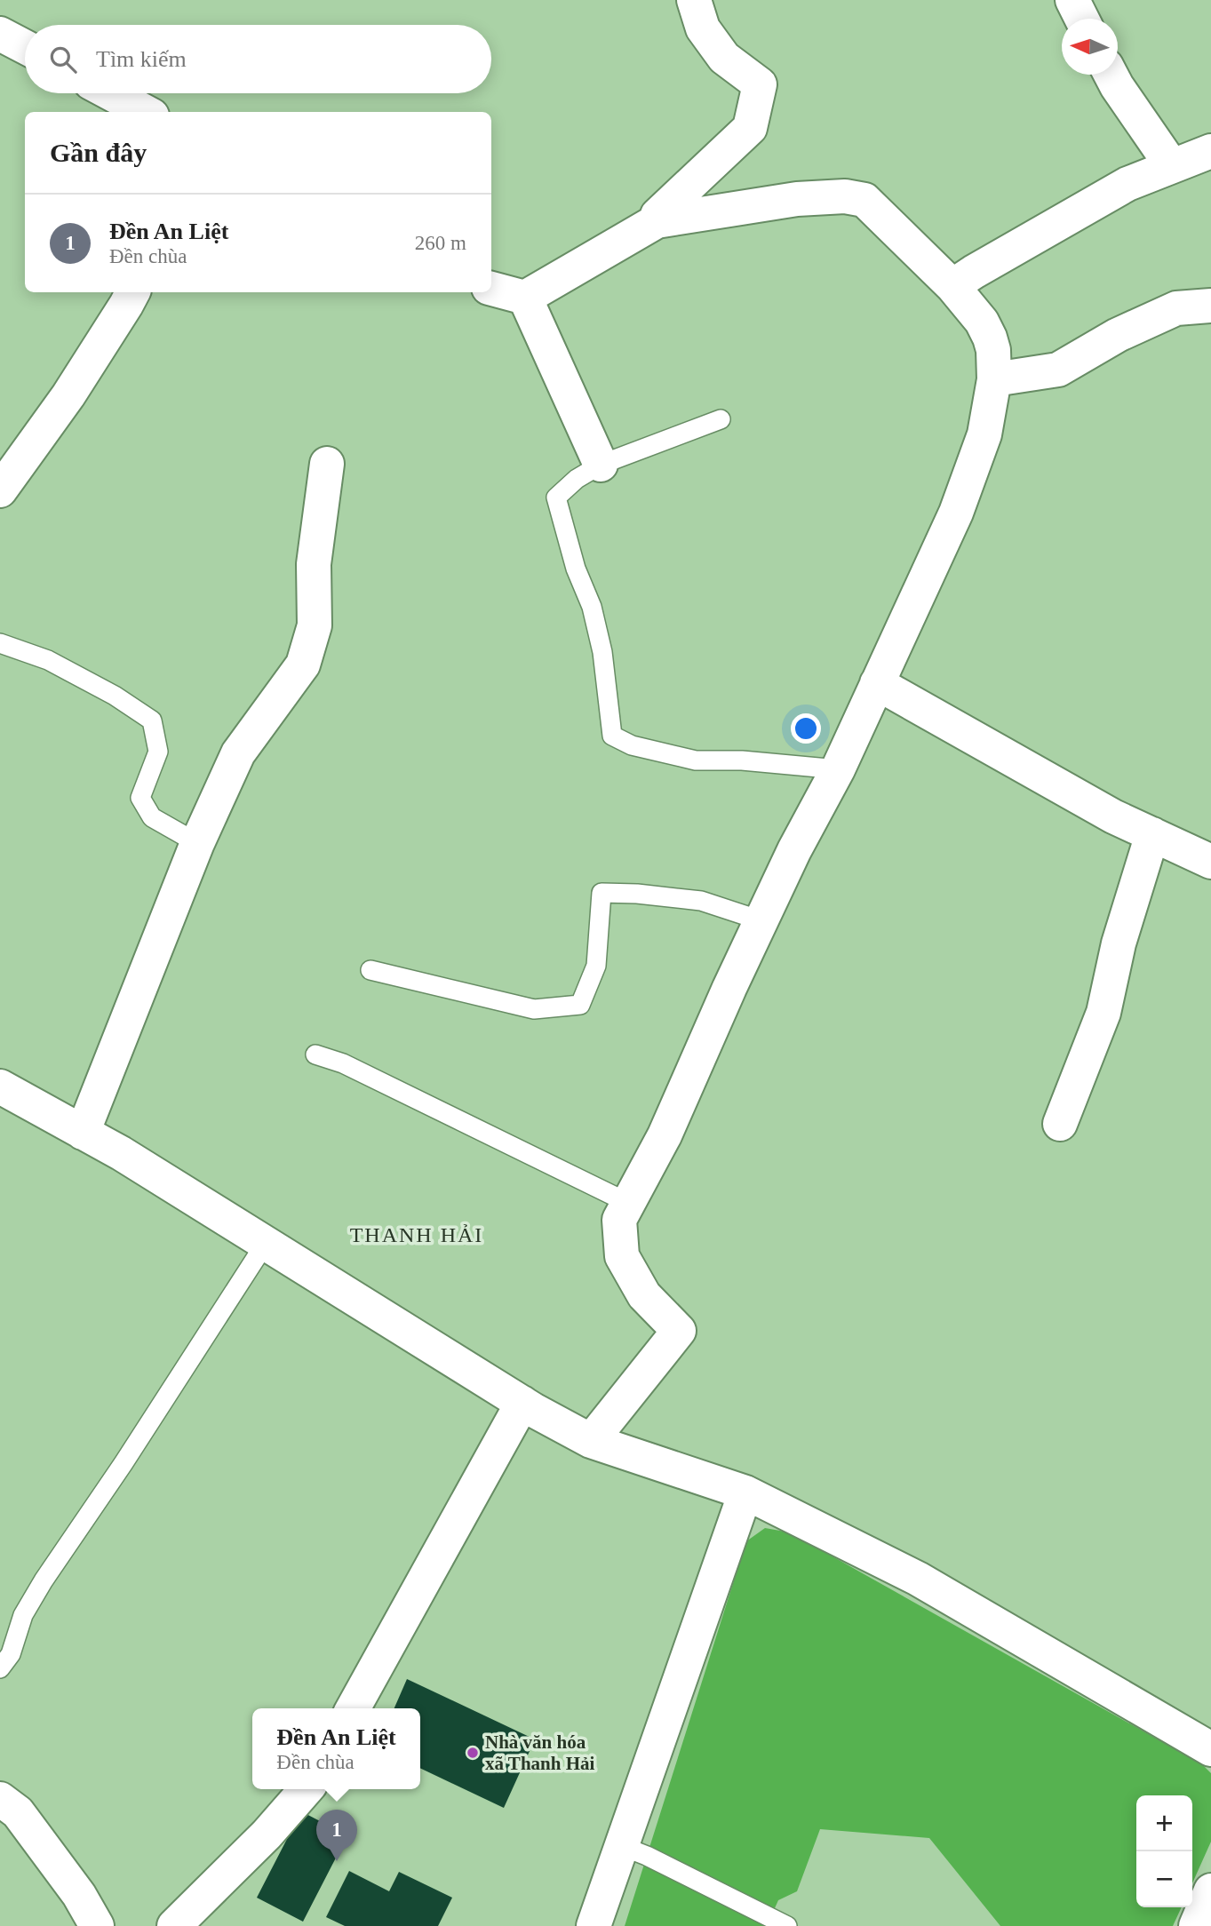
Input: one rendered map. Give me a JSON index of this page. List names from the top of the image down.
{
  "districts": ["THANH HẢI"],
  "places": ["Nhà văn hóa xã Thanh Hải"],
  "north": "left",
  "page": {
    "search": "Tìm kiếm",
    "heading": "Gần đây",
    "list": [
      {
        "mark": "1",
        "name": "Đền An Liệt",
        "note": "Đền chùa",
        "value": "260 m"
      }
    ],
    "popup": ["Đền An Liệt", "Đền chùa"],
    "map_buttons": ["+", "−"],
    "pins": "1"
  }
}
